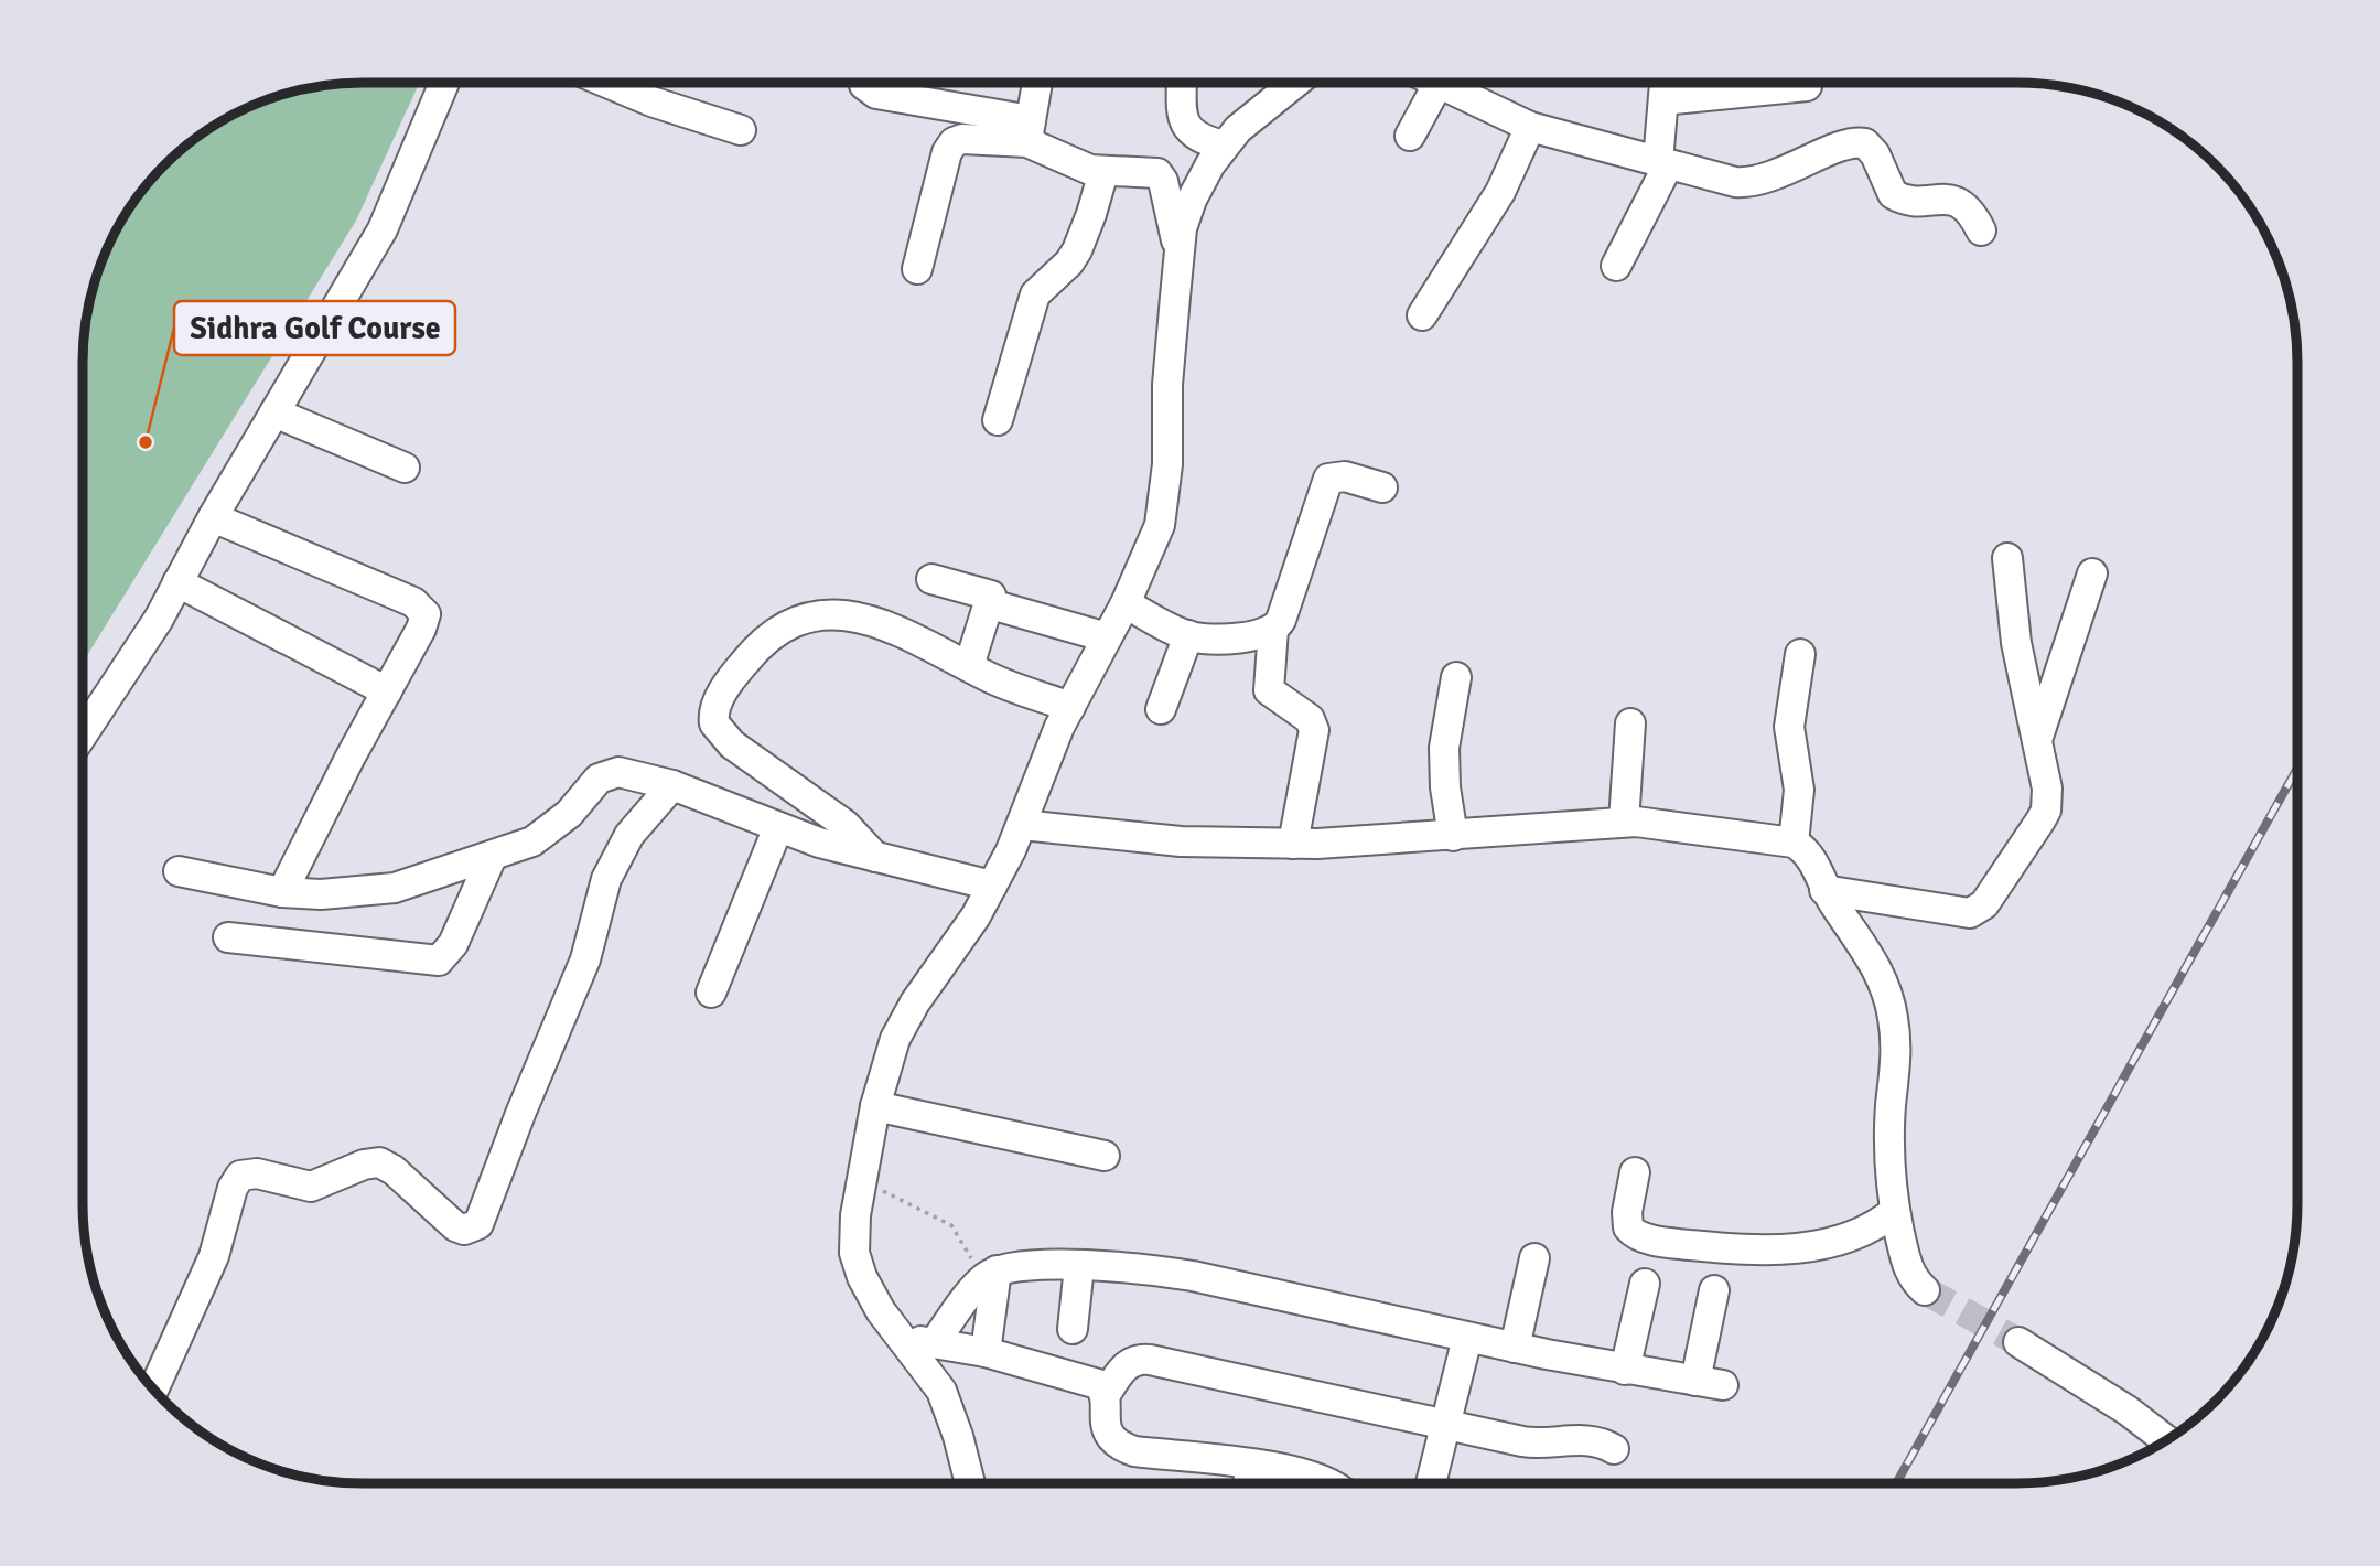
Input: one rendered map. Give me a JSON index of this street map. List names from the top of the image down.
{
  "places": ["Sidhra Golf Course"]
}
